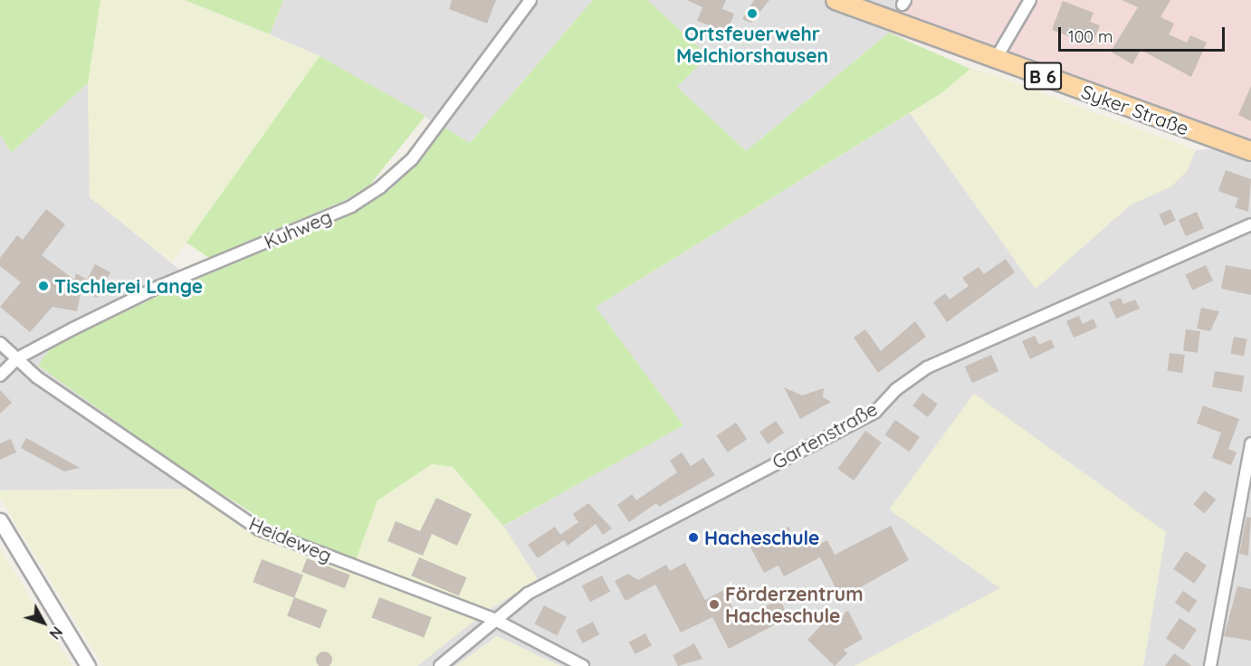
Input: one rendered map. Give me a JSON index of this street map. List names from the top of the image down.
{
  "streets": {
    "main road": ["B 6", "Syker Straße"],
    "street": ["Kuhweg", "Gartenstraße", "Heideweg"]
  },
  "crossings": [
    ["Kuhweg", "Heideweg"],
    ["Gartenstraße", "Heideweg"]
  ],
  "places": [
    "Ortsfeuerwehr Melchiorshausen",
    "Tischlerei Lange",
    "Hacheschule",
    "Förderzentrum Hacheschule"
  ],
  "scale_bar": "100 m",
  "north": "bottom right"
}
